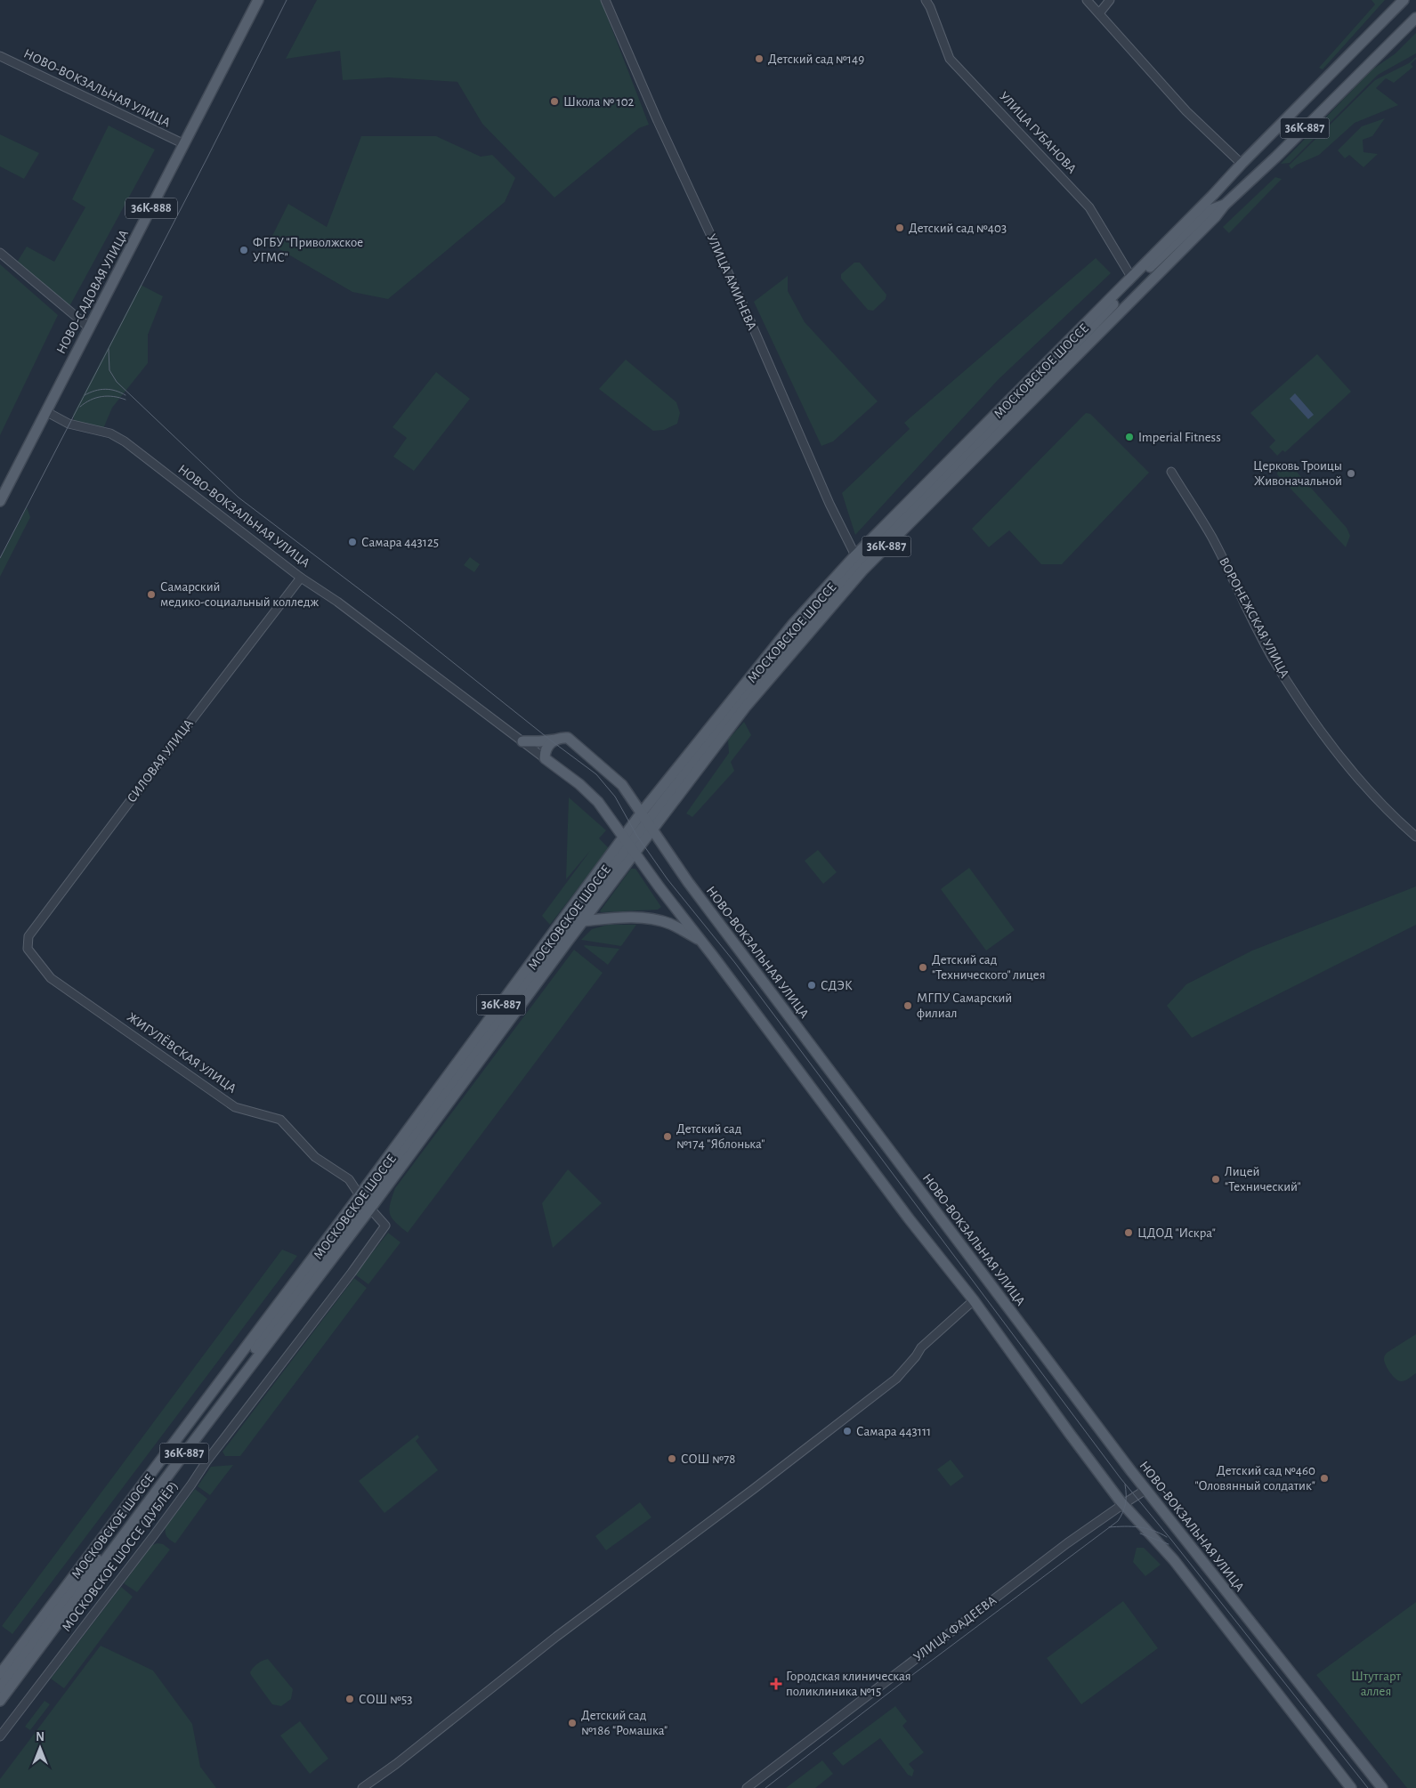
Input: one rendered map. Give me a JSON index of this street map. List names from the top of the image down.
{
  "streets": {
    "main road": [
      "НОВО-ВОКЗАЛЬНАЯ УЛИЦА",
      "36К-887",
      "36К-888",
      "НОВО-САДОВАЯ УЛИЦА",
      "МОСКОВСКОЕ ШОССЕ"
    ],
    "street": [
      "УЛИЦА ГУБАНОВА",
      "УЛИЦА АМИНЕВА",
      "ВОРОНЕЖСКАЯ УЛИЦА",
      "СИЛОВАЯ УЛИЦА",
      "ЖИГУЛЁВСКАЯ УЛИЦА",
      "МОСКОВСКОЕ ШОССЕ (ДУБЛЁР)",
      "УЛИЦА ФАДЕЕВА"
    ]
  },
  "crossings": [
    ["НОВО-ВОКЗАЛЬНАЯ УЛИЦА", "НОВО-САДОВАЯ УЛИЦА"],
    ["НОВО-ВОКЗАЛЬНАЯ УЛИЦА", "МОСКОВСКОЕ ШОССЕ"],
    ["НОВО-ВОКЗАЛЬНАЯ УЛИЦА", "СИЛОВАЯ УЛИЦА"],
    ["НОВО-ВОКЗАЛЬНАЯ УЛИЦА", "УЛИЦА ФАДЕЕВА"],
    ["УЛИЦА ГУБАНОВА", "МОСКОВСКОЕ ШОССЕ"],
    ["УЛИЦА АМИНЕВА", "МОСКОВСКОЕ ШОССЕ"],
    ["МОСКОВСКОЕ ШОССЕ", "ЖИГУЛЁВСКАЯ УЛИЦА"],
    ["МОСКОВСКОЕ ШОССЕ", "МОСКОВСКОЕ ШОССЕ (ДУБЛЁР)"],
    ["СИЛОВАЯ УЛИЦА", "ЖИГУЛЁВСКАЯ УЛИЦА"],
    ["ЖИГУЛЁВСКАЯ УЛИЦА", "МОСКОВСКОЕ ШОССЕ (ДУБЛЁР)"]
  ],
  "parks": ["Штутгарт аллея"],
  "places": {
    "other": [
      "Детский сад №149",
      "Школа № 102",
      "Детский сад №403",
      "ФГБУ \"Приволжское УГМС\"",
      "Imperial Fitness",
      "Церковь Троицы Живоначальной",
      "Самара 443125",
      "Самарский медико-социальный колледж",
      "Детский сад \"Технического\" лицея",
      "СДЭК",
      "МГПУ Самарский филиал",
      "Детский сад №174 \"Яблонька\"",
      "Лицей \"Технический\"",
      "ЦДОД \"Искра\"",
      "Самара 443111",
      "СОШ №78",
      "Детский сад №460 \"Оловянный солдатик\"",
      "СОШ №53",
      "Детский сад №186 \"Ромашка\""
    ],
    "health": ["Городская клиническая поликлиника №15"]
  },
  "north": "top"
}
